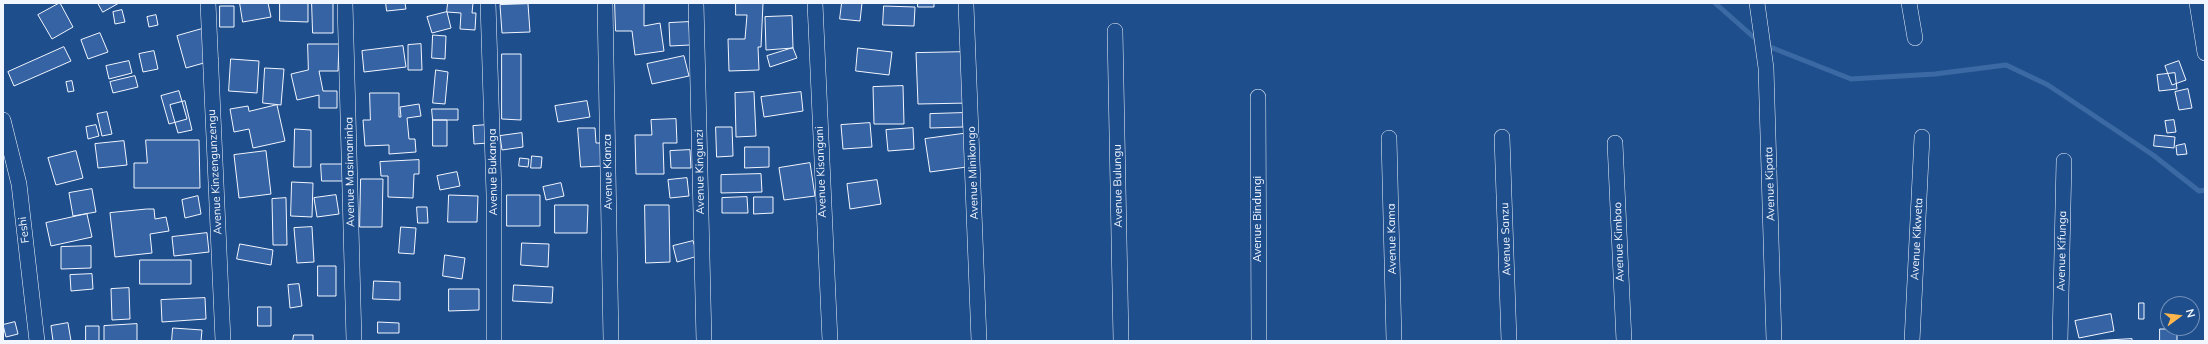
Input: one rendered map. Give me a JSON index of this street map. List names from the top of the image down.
{
  "streets": {
    "street": [
      "Avenue Kinzengunzengu",
      "Avenue Masimaninba",
      "Avenue Bukanga",
      "Avenue Kianza",
      "Avenue Kingunzi",
      "Avenue Kisangani",
      "Avenue Minikongo",
      "Avenue Kipata",
      "Avenue Bulungu",
      "Avenue Bindungi",
      "Feshi",
      "Avenue Kama",
      "Avenue Sanzu",
      "Avenue Kikweta",
      "Avenue Kimbao",
      "Avenue Kifunga"
    ]
  },
  "north": "right"
}
